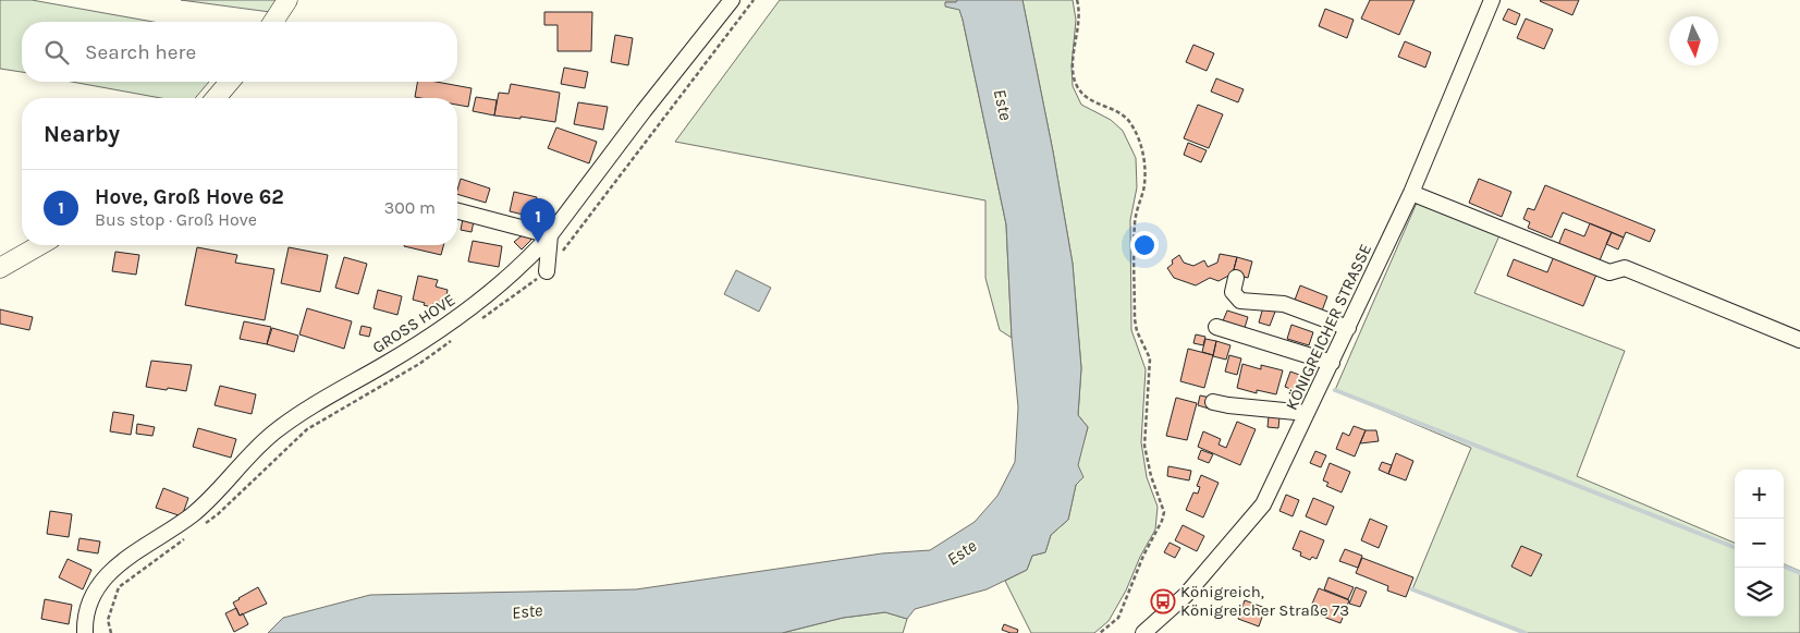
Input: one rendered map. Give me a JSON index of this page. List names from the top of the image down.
{
  "streets": {
    "street": ["GROSS HOVE", "KÖNIGREICHER STRASSE"]
  },
  "water": ["Este"],
  "places": {
    "bus stop": ["Königreich, Königreicher Straße 73"]
  },
  "north": "bottom",
  "page": {
    "search": "Search here",
    "heading": "Nearby",
    "list": [
      {
        "mark": "1",
        "name": "Hove, Groß Hove 62",
        "note": "Bus stop · Groß Hove",
        "value": "300 m"
      }
    ],
    "pins": "1",
    "map_buttons": ["+", "−"]
  }
}
